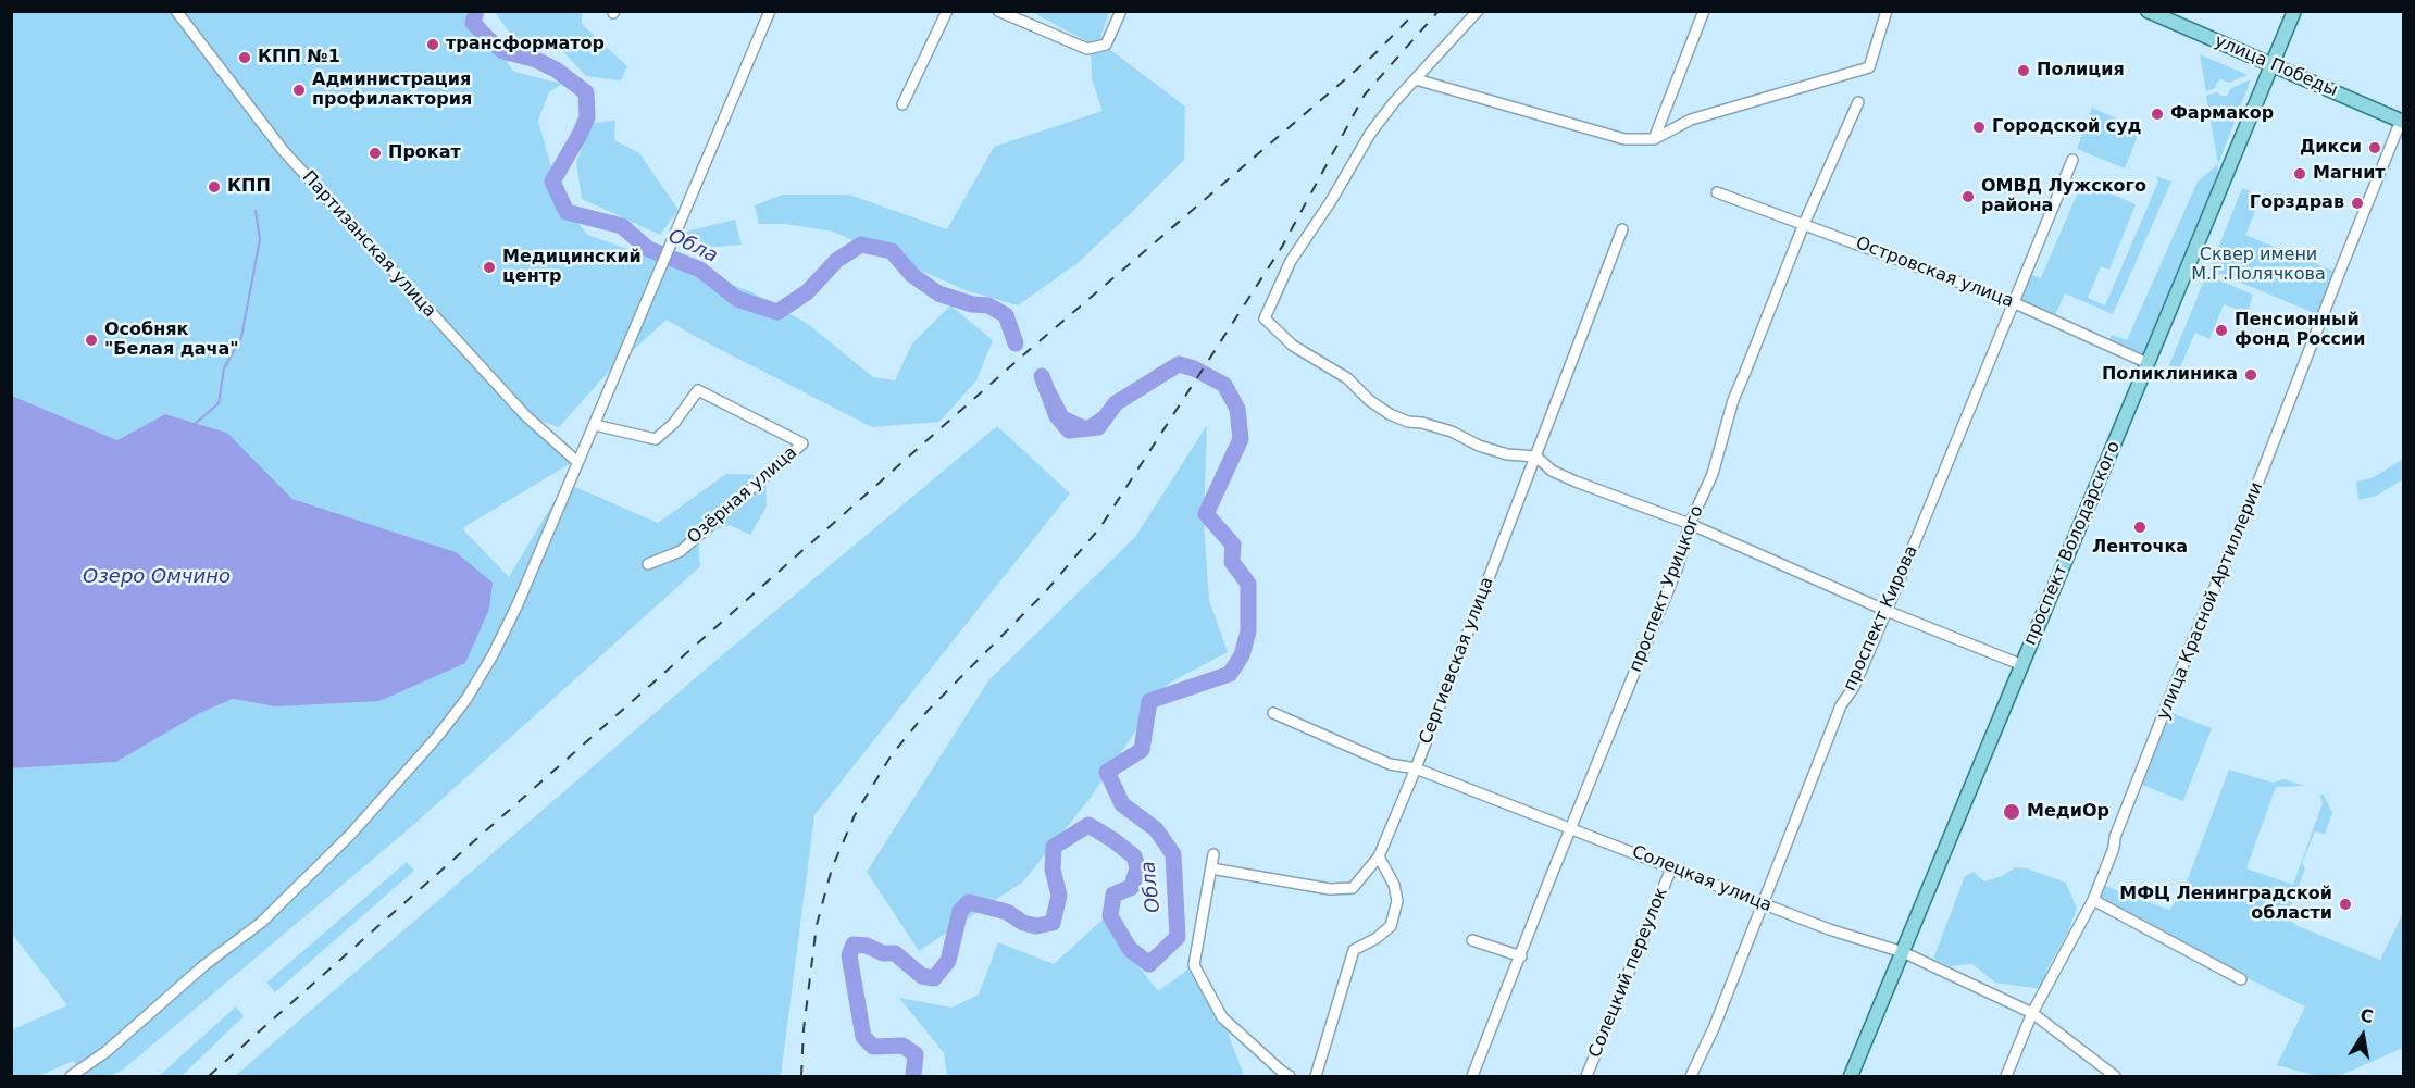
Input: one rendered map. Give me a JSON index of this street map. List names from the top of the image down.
{
  "streets": {
    "main road": ["улица Победы", "проспект Володарского"],
    "street": [
      "Партизанская улица",
      "Островская улица",
      "Озёрная улица",
      "проспект Урицкого",
      "улица Красной Артиллерии",
      "проспект Кирова",
      "Сергиевская улица",
      "Солецкая улица",
      "Солецкий переулок"
    ]
  },
  "crossings": [
    ["улица Победы", "проспект Володарского"],
    ["улица Победы", "улица Красной Артиллерии"],
    ["Островская улица", "проспект Володарского"],
    ["Островская улица", "проспект Урицкого"],
    ["Островская улица", "проспект Кирова"],
    ["проспект Володарского", "Солецкая улица"],
    ["проспект Урицкого", "Солецкая улица"],
    ["улица Красной Артиллерии", "Солецкая улица"],
    ["проспект Кирова", "Солецкая улица"],
    ["Сергиевская улица", "Солецкая улица"],
    ["Солецкая улица", "Солецкий переулок"]
  ],
  "water": ["Обла", "Озеро Омчино"],
  "parks": ["Сквер имени М.Г.Полячкова"],
  "places": [
    "трансформатор",
    "КПП №1",
    "Полиция",
    "Администрация профилактория",
    "Фармакор",
    "Городской суд",
    "Дикси",
    "Прокат",
    "Магнит",
    "КПП",
    "ОМВД Лужского района",
    "Горздрав",
    "Медицинский центр",
    "Пенсионный фонд России",
    "Особняк \"Белая дача\"",
    "Поликлиника",
    "Ленточка",
    "МедиОр",
    "МФЦ Ленинградской области"
  ],
  "north": "top"
}
